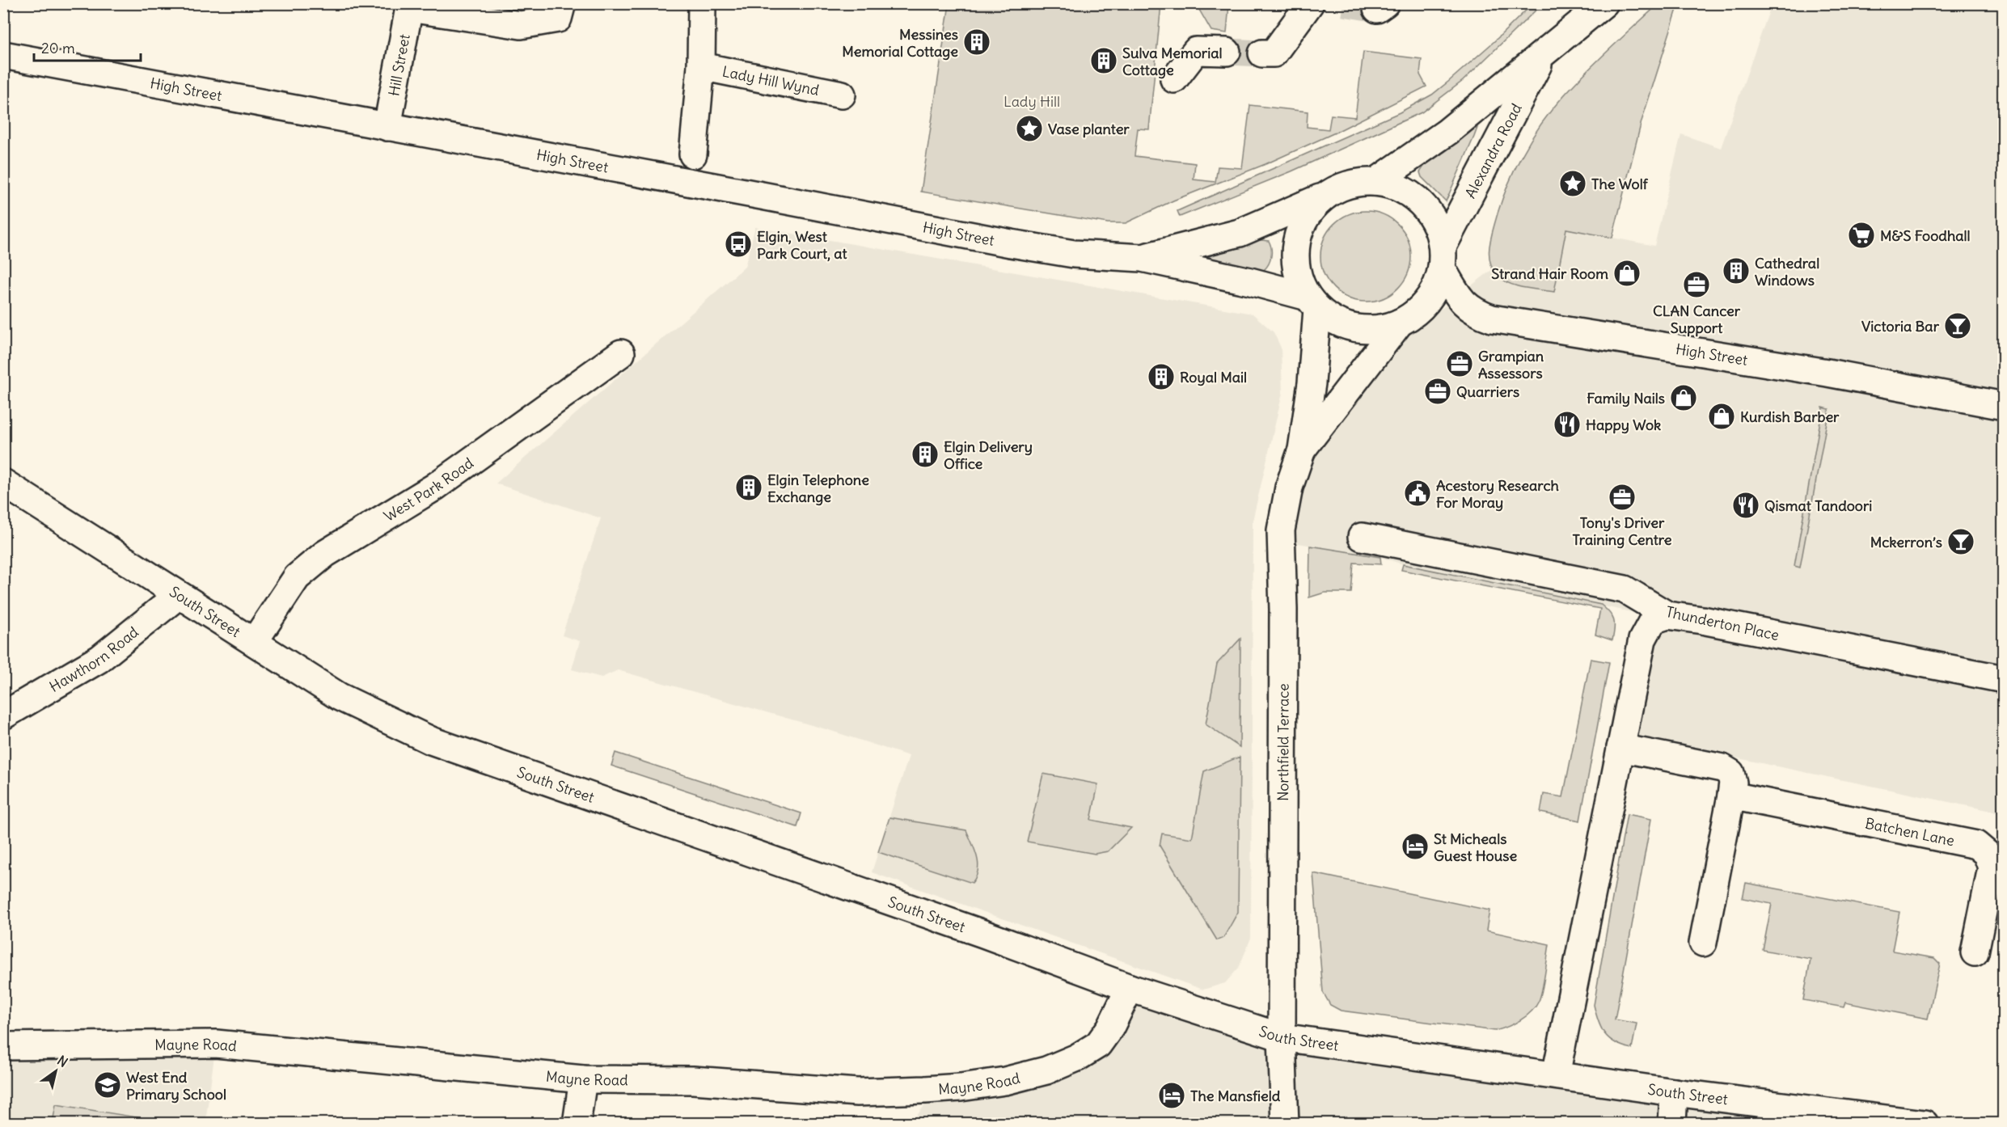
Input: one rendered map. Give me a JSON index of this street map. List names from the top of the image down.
{
  "streets": {
    "main road": [
      "Hill Street",
      "Lady Hill Wynd",
      "High Street",
      "Alexandra Road",
      "West Park Road",
      "South Street",
      "Thunderton Place",
      "Hawthorn Road",
      "Northfield Terrace",
      "Batchen Lane",
      "Mayne Road"
    ]
  },
  "crossings": [
    ["Hill Street", "High Street"],
    ["High Street", "Alexandra Road"],
    ["High Street", "Northfield Terrace"],
    ["Alexandra Road", "Northfield Terrace"],
    ["West Park Road", "South Street"],
    ["South Street", "Hawthorn Road"],
    ["South Street", "Northfield Terrace"],
    ["South Street", "Mayne Road"]
  ],
  "parks": ["Lady Hill"],
  "places": {
    "building": [
      "Messines Memorial Cottage",
      "Sulva Memorial Cottage",
      "Cathedral Windows",
      "Royal Mail",
      "Elgin Delivery Office",
      "Elgin Telephone Exchange"
    ],
    "place": ["Vase planter", "The Wolf"],
    "supermarket": ["M&S Foodhall"],
    "bus stop": ["Elgin, West Park Court, at"],
    "shop": ["Strand Hair Room", "Family Nails", "Kurdish Barber"],
    "office": [
      "CLAN Cancer Support",
      "Grampian Assessors",
      "Quarriers",
      "Tony's Driver Training Centre"
    ],
    "bar": ["Victoria Bar", "Mckerron’s"],
    "restaurant": ["Happy Wok", "Qismat Tandoori"],
    "public building": ["Acestory Research For Moray"],
    "hotel": ["St Micheals Guest House", "The Mansfield"],
    "school or university": ["West End Primary School"]
  },
  "scale_bar": "20 m",
  "north": "top right"
}
